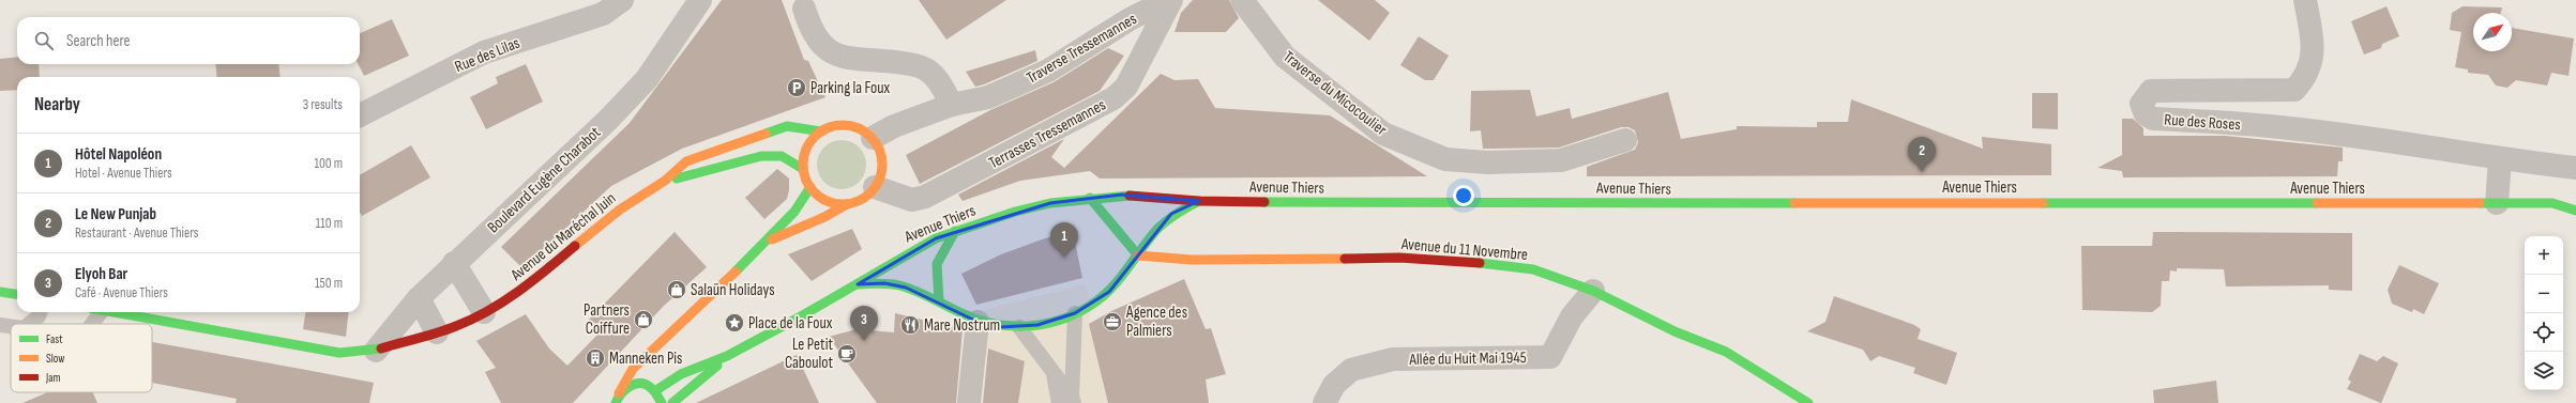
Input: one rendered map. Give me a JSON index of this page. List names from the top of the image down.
{
  "streets": {
    "main road": ["Avenue Thiers", "Avenue du Maréchal Juin", "Avenue du 11 Novembre"],
    "street": [
      "Traverse Tressemannes",
      "Rue des Lilas",
      "Traverse du Micocoulier",
      "Rue des Roses",
      "Terrasses Tressemannes",
      "Boulevard Eugène Charabot",
      "Allée du Huit Mai 1945"
    ]
  },
  "crossings": [
    ["Traverse Tressemannes", "Terrasses Tressemannes"],
    ["Traverse Tressemannes", "Avenue du Maréchal Juin"],
    ["Terrasses Tressemannes", "Avenue du Maréchal Juin"],
    ["Boulevard Eugène Charabot", "Avenue du Maréchal Juin"],
    ["Avenue du 11 Novembre", "Allée du Huit Mai 1945"]
  ],
  "places": {
    "parking": ["Parking la Foux"],
    "shop": ["Salaün Holidays", "Partners Coiffure"],
    "office": ["Agence des Palmiers"],
    "place": ["Place de la Foux"],
    "restaurant": ["Mare Nostrum"],
    "cafe": ["Le Petit Caboulot"],
    "building": ["Manneken Pis"]
  },
  "legend": ["Fast", "Slow", "Jam"],
  "north": "top right",
  "page": {
    "search": "Search here",
    "heading": ["Nearby", "3 results"],
    "list": [
      {
        "mark": "1",
        "name": "Hôtel Napoléon",
        "note": "Hotel · Avenue Thiers",
        "value": "100 m"
      },
      {
        "mark": "2",
        "name": "Le New Punjab",
        "note": "Restaurant · Avenue Thiers",
        "value": "110 m"
      },
      {
        "mark": "3",
        "name": "Elyoh Bar",
        "note": "Café · Avenue Thiers",
        "value": "150 m"
      }
    ],
    "pins": ["2", "1", "3"],
    "map_buttons": ["+", "−"]
  }
}
